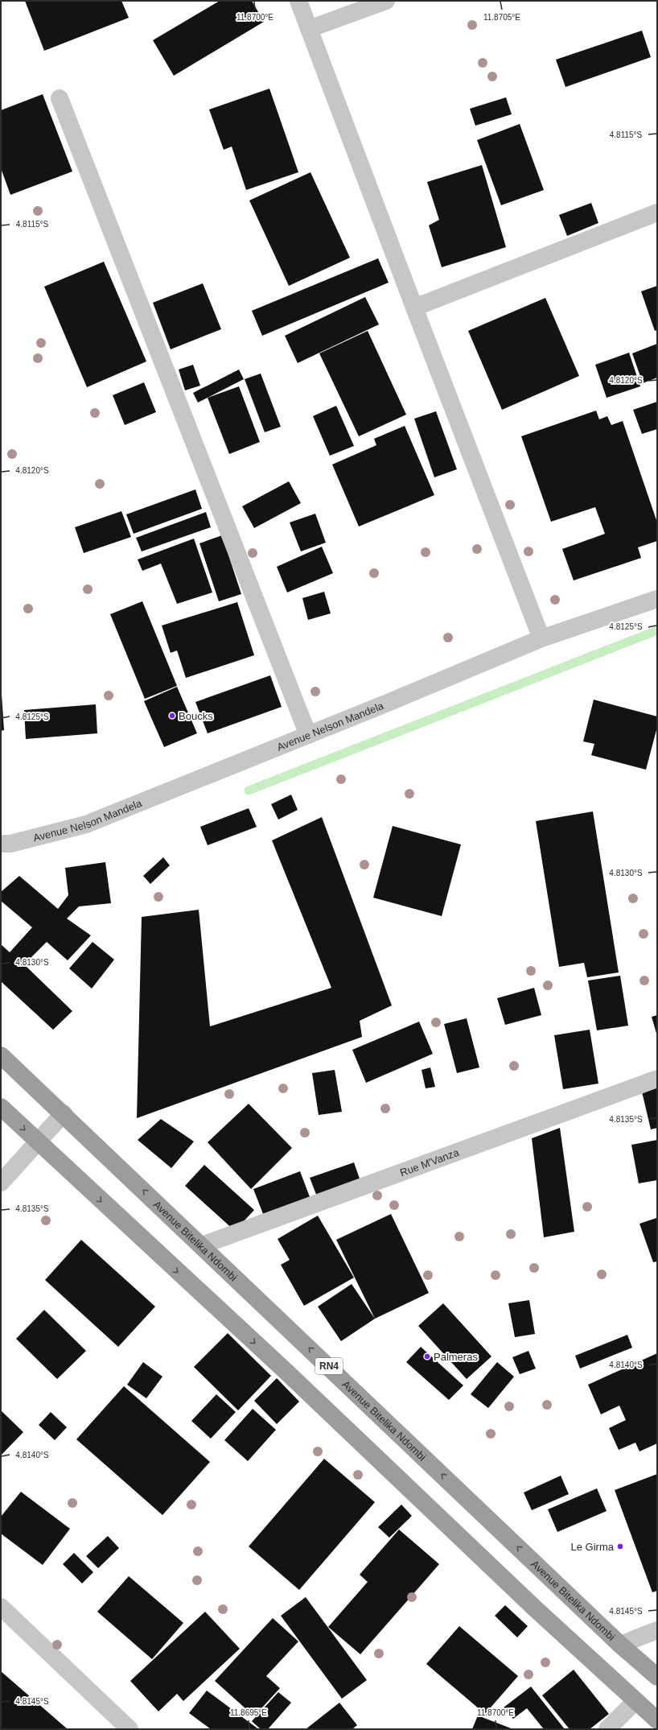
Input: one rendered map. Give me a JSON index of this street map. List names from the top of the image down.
{
  "streets": {
    "highway": ["Avenue Bitelika Ndombi", "RN4"],
    "street": ["Avenue Nelson Mandela", "Rue M'Vanza"]
  },
  "crossings": [
    ["Rue M'Vanza", "Avenue Bitelika Ndombi"]
  ],
  "places": ["Boucks", "Palmeras", "Le Girma"],
  "coordinates": [
    "11.8700°E",
    "11.8705°E",
    "4.8115°S",
    "4.8120°S",
    "4.8125°S",
    "4.8130°S",
    "4.8135°S",
    "4.8140°S",
    "4.8145°S",
    "11.8695°E"
  ]
}
